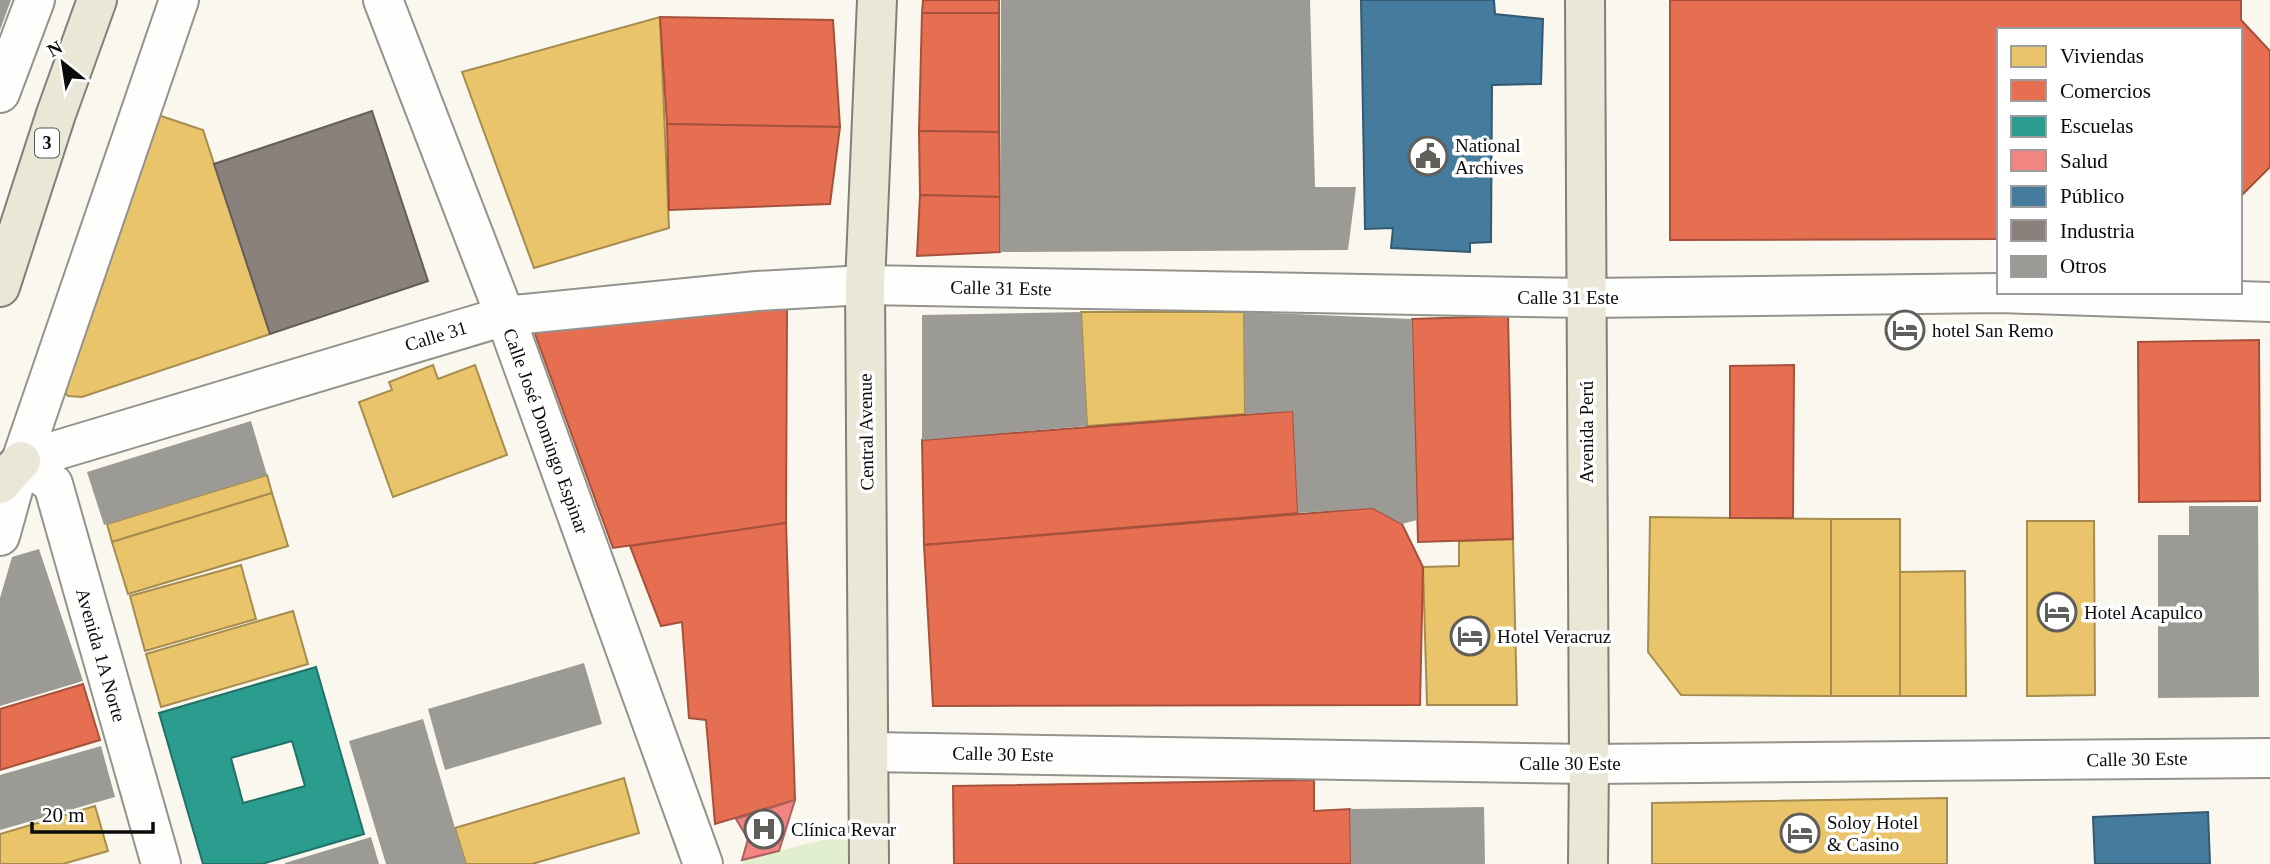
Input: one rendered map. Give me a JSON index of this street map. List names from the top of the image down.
{
  "streets": {
    "main road": ["3", "Central Avenue", "Avenida Perú"],
    "street": [
      "Calle 31 Este",
      "Calle 31",
      "Calle José Domingo Espinar",
      "Avenida 1A Norte",
      "Calle 30 Este"
    ]
  },
  "crossings": [
    ["Calle 31 Este", "Calle 31"],
    ["Calle 31 Este", "Central Avenue"],
    ["Calle 31 Este", "Avenida Perú"],
    ["Calle 31", "Calle José Domingo Espinar"],
    ["Calle 31", "Central Avenue"],
    ["Calle 31", "Avenida 1A Norte"],
    ["Central Avenue", "Calle 30 Este"],
    ["Avenida Perú", "Calle 30 Este"]
  ],
  "places": {
    "public building": ["National Archives"],
    "hotel": [
      "hotel San Remo",
      "Hotel Acapulco",
      "Hotel Veracruz",
      "Soloy Hotel & Casino"
    ],
    "hospital": ["Clínica Revar"]
  },
  "legend": [
    "Viviendas",
    "Comercios",
    "Escuelas",
    "Salud",
    "Público",
    "Industria",
    "Otros"
  ],
  "scale_bar": "20 m",
  "north": "top left"
}
